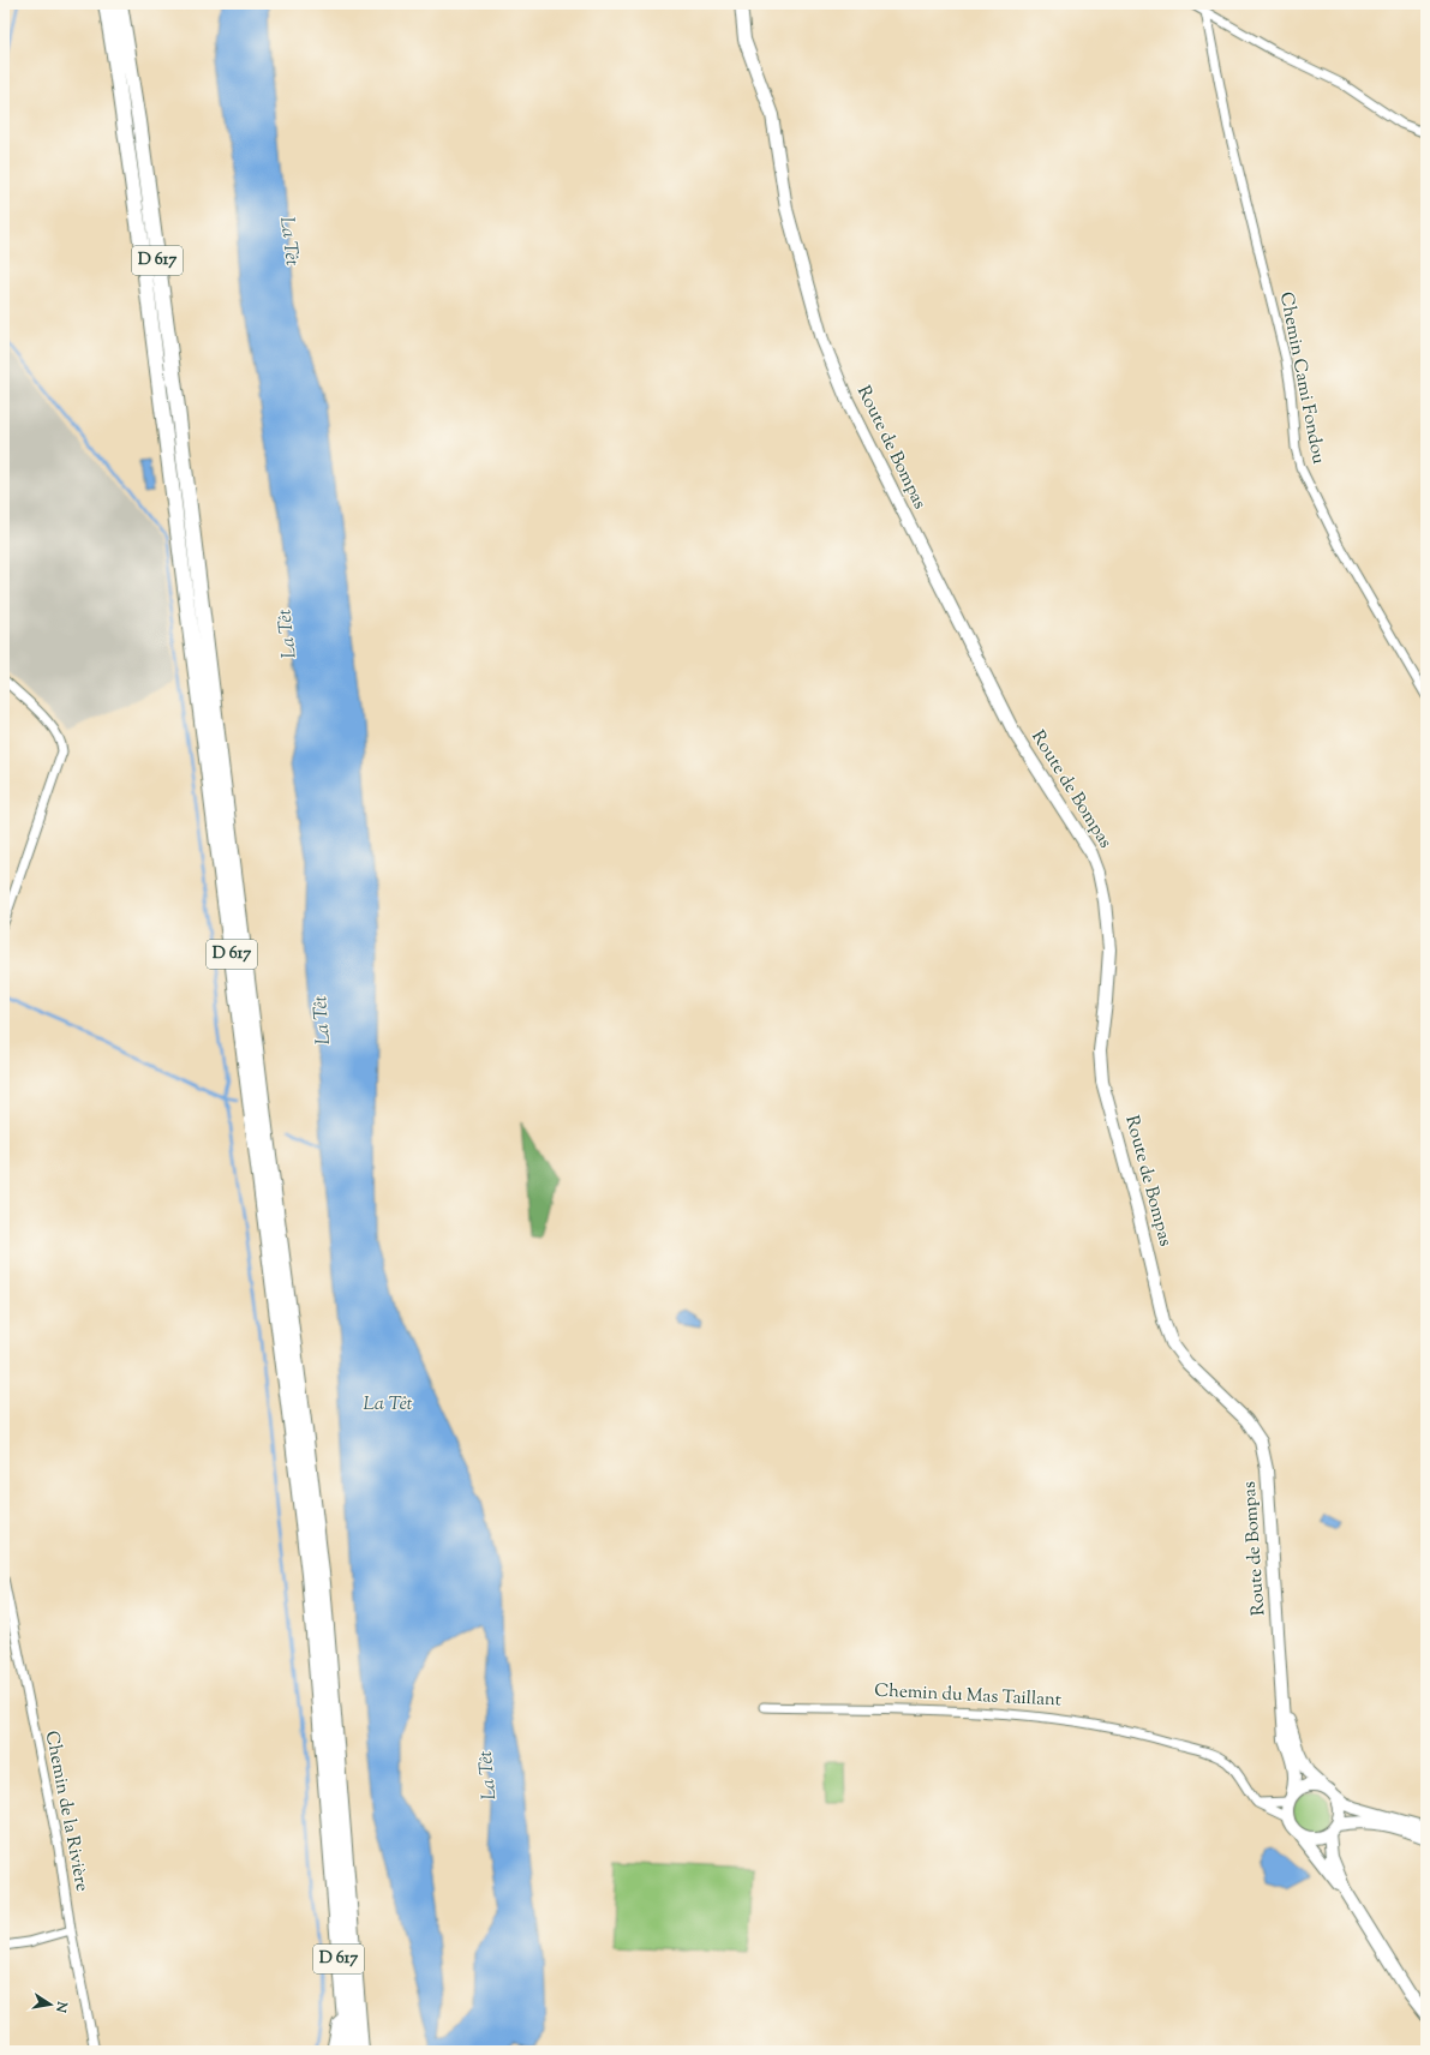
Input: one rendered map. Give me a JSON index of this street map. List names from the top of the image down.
{
  "streets": {
    "highway": ["D 617"],
    "main road": ["Route de Bompas"],
    "street": ["Chemin Cami Fondou", "Chemin du Mas Taillant", "Chemin de la Rivière"]
  },
  "water": ["La Têt"],
  "north": "right"
}
